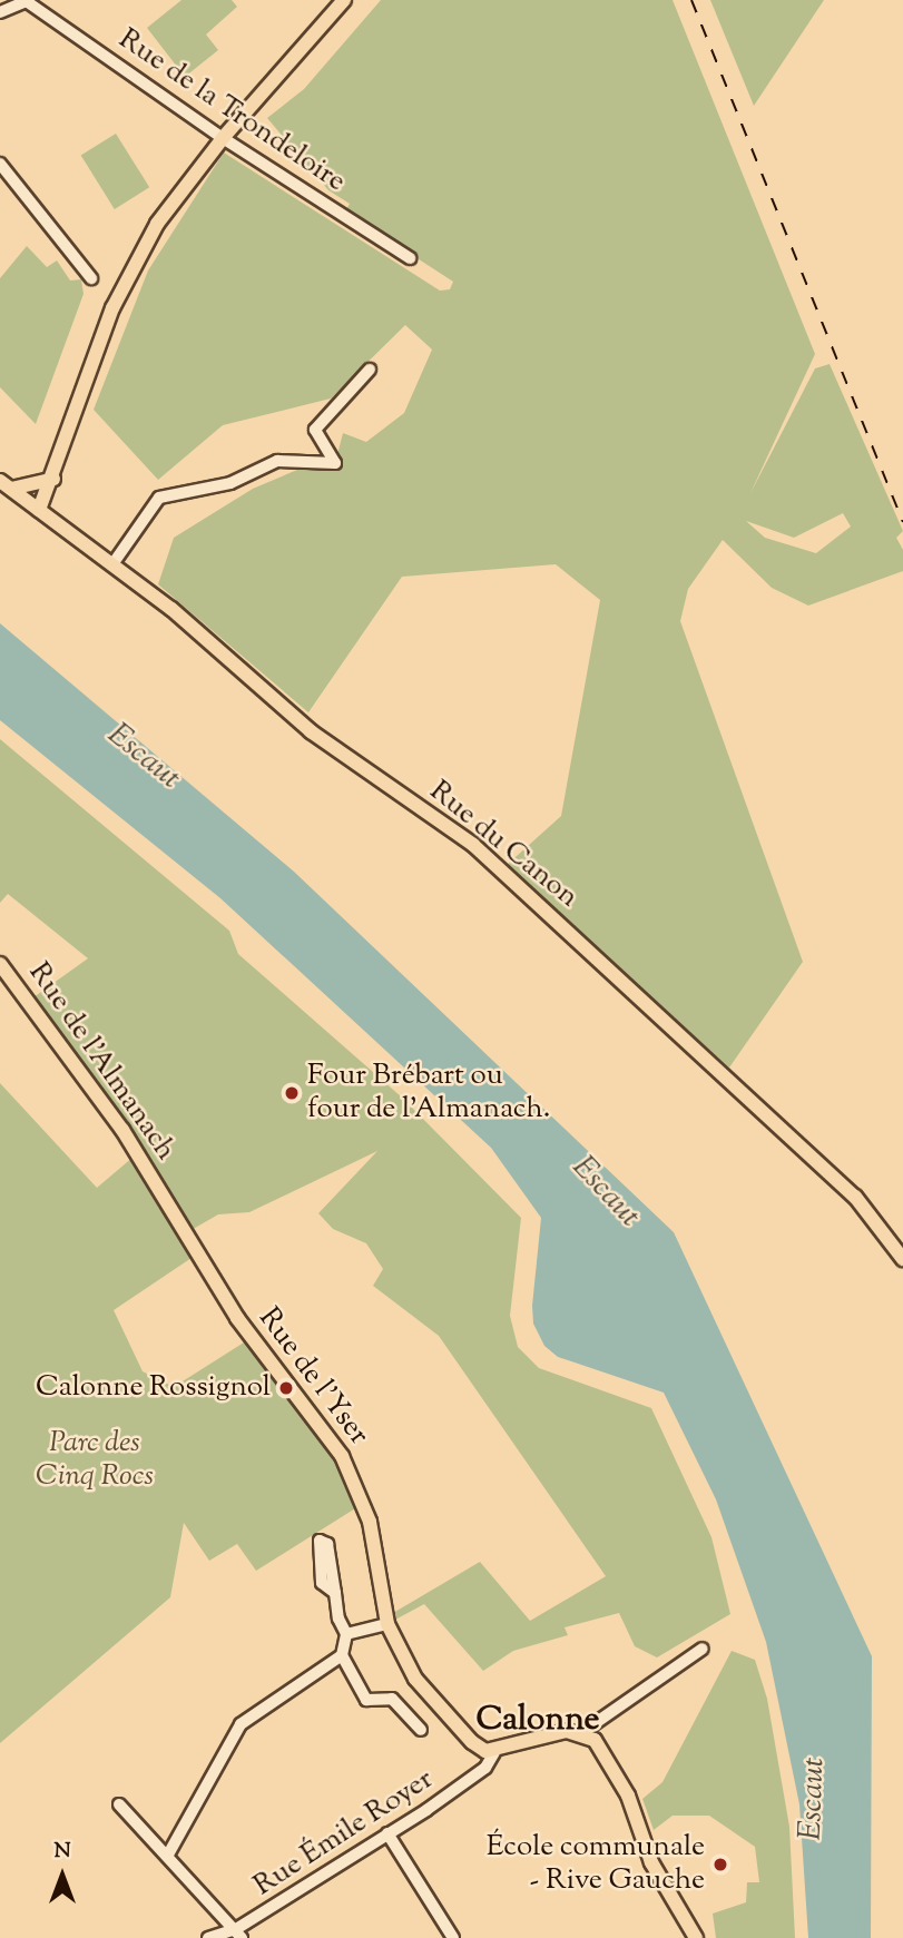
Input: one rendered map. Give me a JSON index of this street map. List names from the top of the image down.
{
  "streets": {
    "main road": ["Rue du Canon", "Rue de l'Almanach", "Rue de l'Yser"],
    "street": ["Rue de la Trondeloire", "Rue Émile Royer"]
  },
  "crossings": [
    ["Rue de l'Almanach", "Rue de l'Yser"],
    ["Rue de l'Yser", "Rue Émile Royer"]
  ],
  "districts": ["Calonne"],
  "water": ["Escaut"],
  "parks": ["Parc des Cinq Rocs"],
  "places": ["Four Brébart ou four de l'Almanach.", "Calonne Rossignol", "École communale - Rive Gauche"],
  "north": "top"
}
